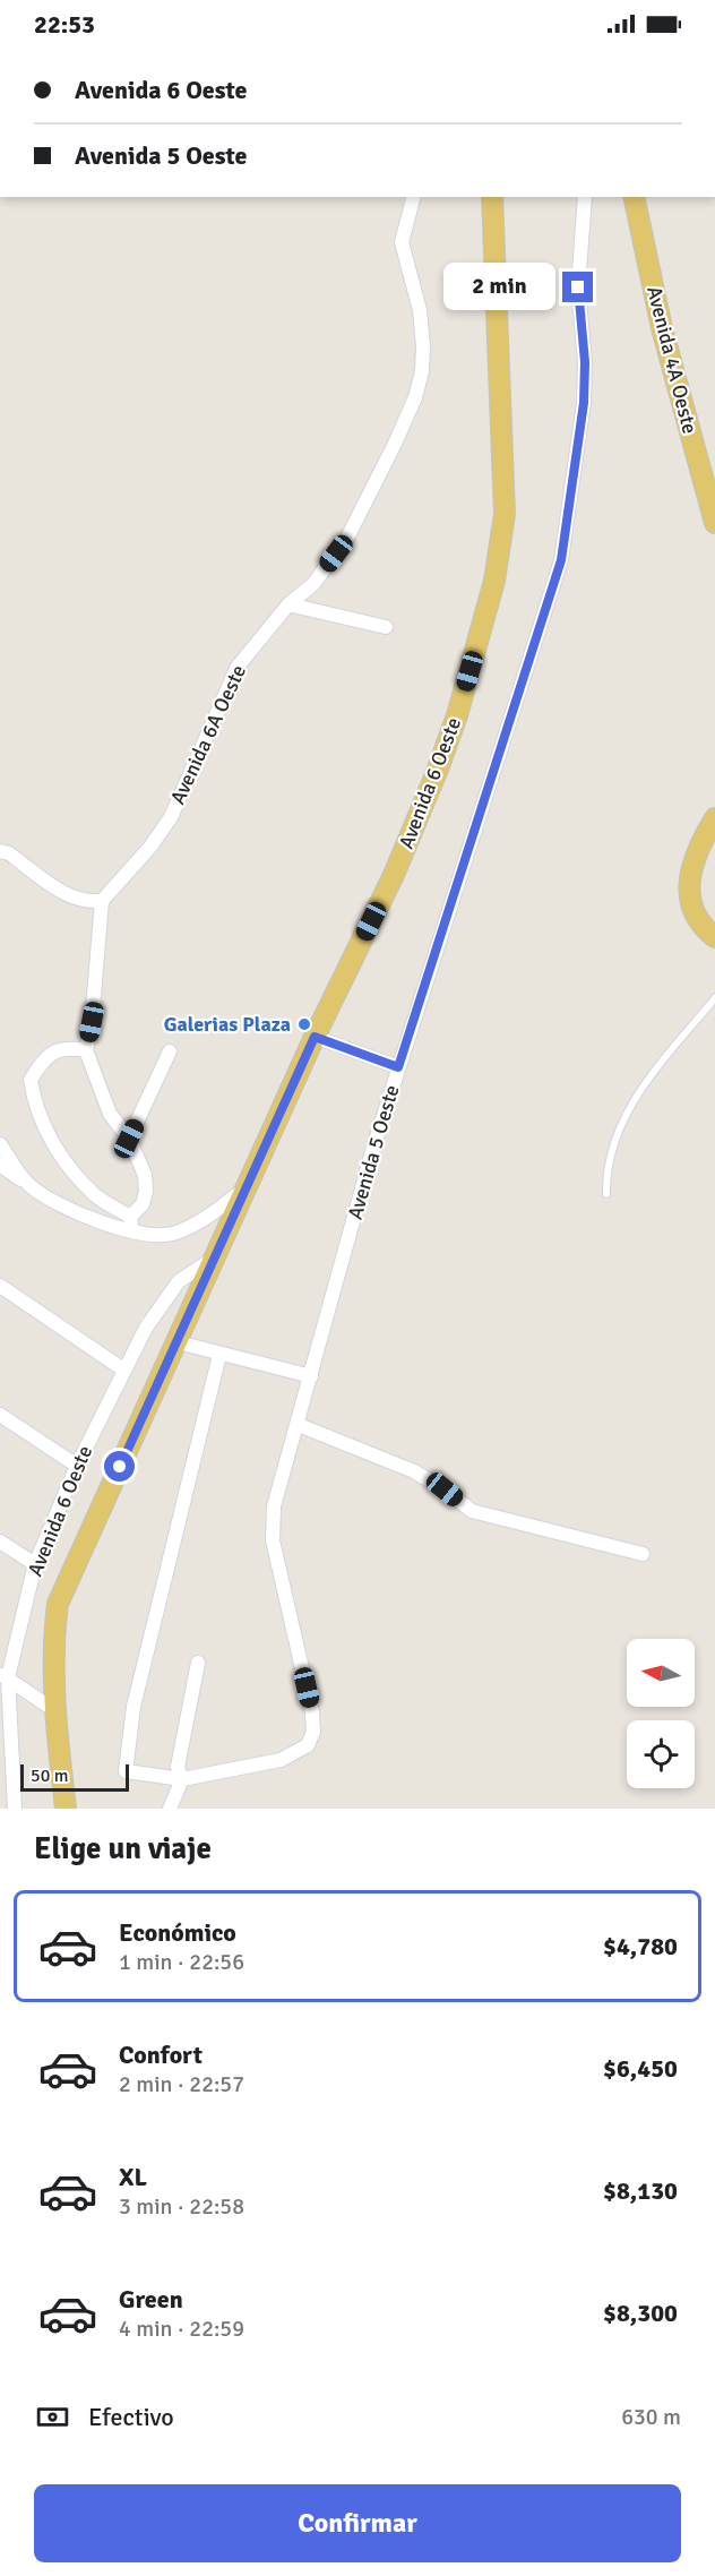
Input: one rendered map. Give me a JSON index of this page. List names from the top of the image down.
{
  "streets": {
    "main road": ["Avenida 4A Oeste", "Avenida 6 Oeste"],
    "street": ["Avenida 6A Oeste", "Avenida 5 Oeste"]
  },
  "places": ["Galerias Plaza"],
  "scale_bar": "50 m",
  "north": "left",
  "page": {
    "status": "22:53",
    "banner": ["Avenida 6 Oeste", "Avenida 5 Oeste"],
    "bubble": "2 min",
    "scale": "50 m",
    "heading": "Elige un viaje",
    "list": [
      {
        "name": "Económico",
        "note": "1 min · 22:56",
        "value": "$4,780"
      },
      {
        "name": "Confort",
        "note": "2 min · 22:57",
        "value": "$6,450"
      },
      {
        "name": "XL",
        "note": "3 min · 22:58",
        "value": "$8,130"
      },
      {
        "name": "Green",
        "note": "4 min · 22:59",
        "value": "$8,300"
      }
    ],
    "pay": ["Efectivo", "630 m"],
    "buttons": "Confirmar"
  }
}
